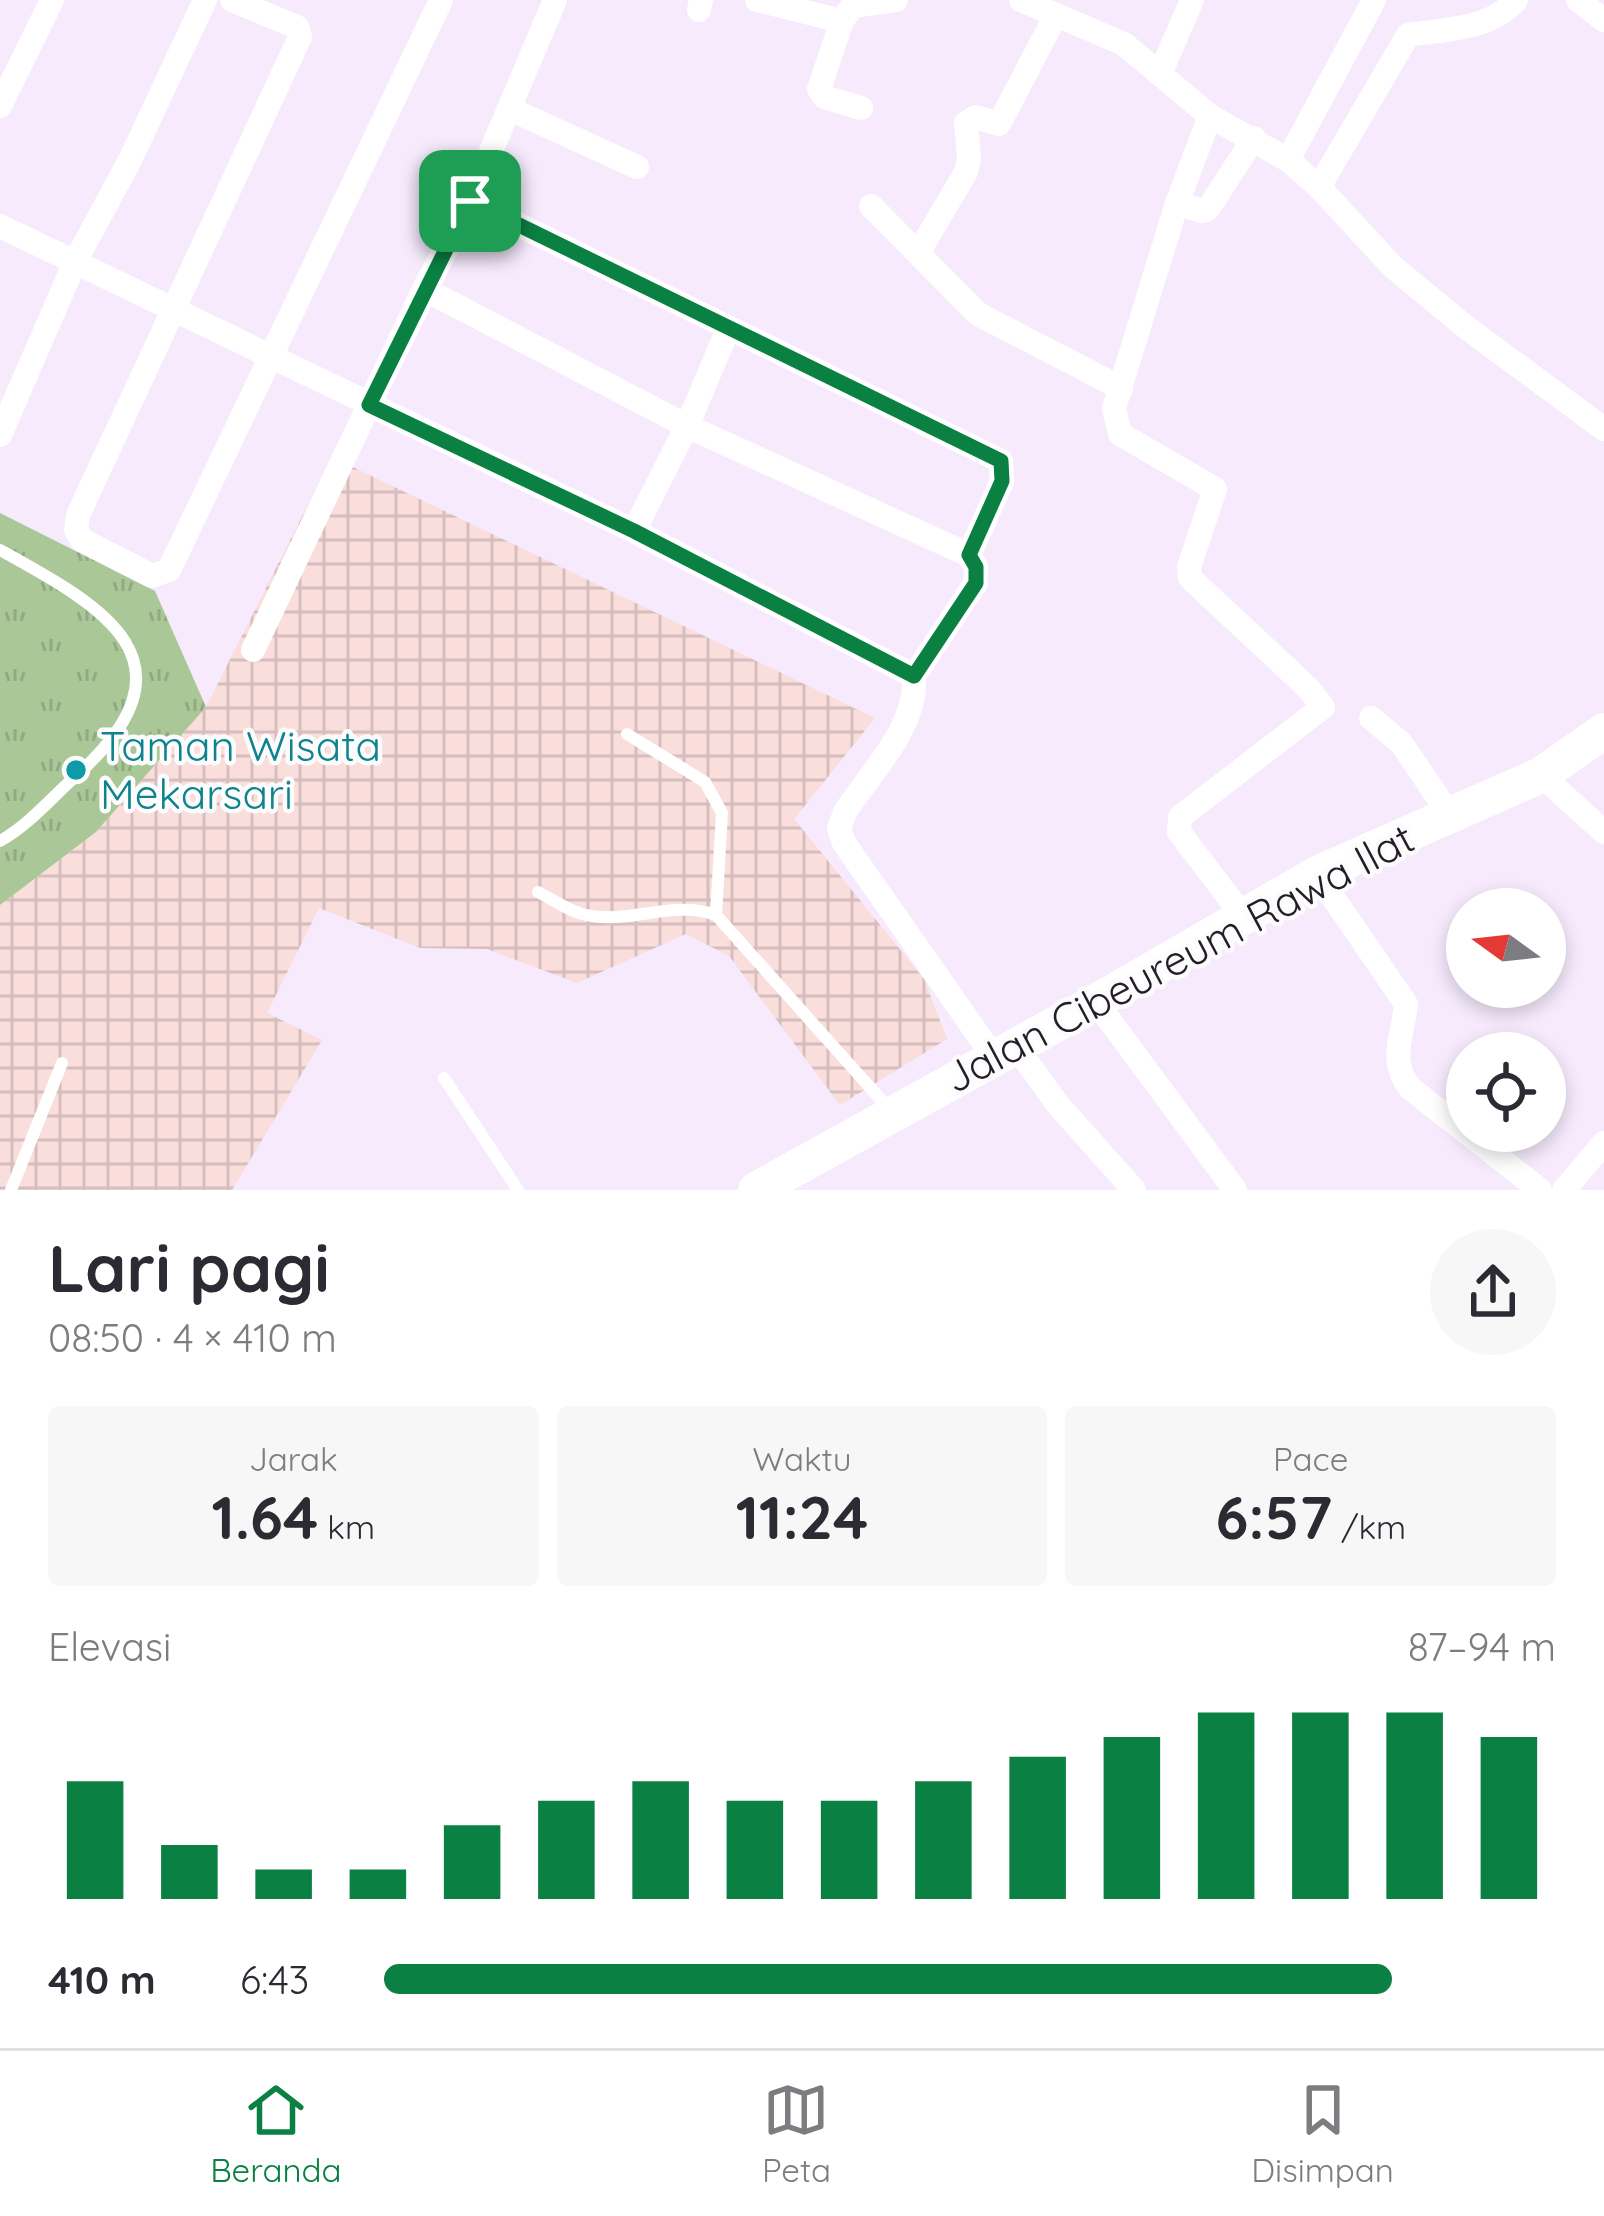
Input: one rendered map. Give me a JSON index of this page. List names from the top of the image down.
{
  "streets": {
    "street": ["Jalan Cibeureum Rawa Ilat"]
  },
  "places": ["Taman Wisata Mekarsari"],
  "north": "left",
  "page": {
    "heading": ["Lari pagi", "08:50 · 4 × 410 m"],
    "stats": [
      ["Jarak", "1.64 km"],
      ["Waktu", "11:24"],
      ["Pace", "6:57 /km"]
    ],
    "chart": ["Elevasi", "87–94 m"],
    "list": [
      {
        "name": "410 m",
        "note": "6:43"
      }
    ],
    "tabs": ["Beranda", "Peta", "Disimpan"]
  }
}
